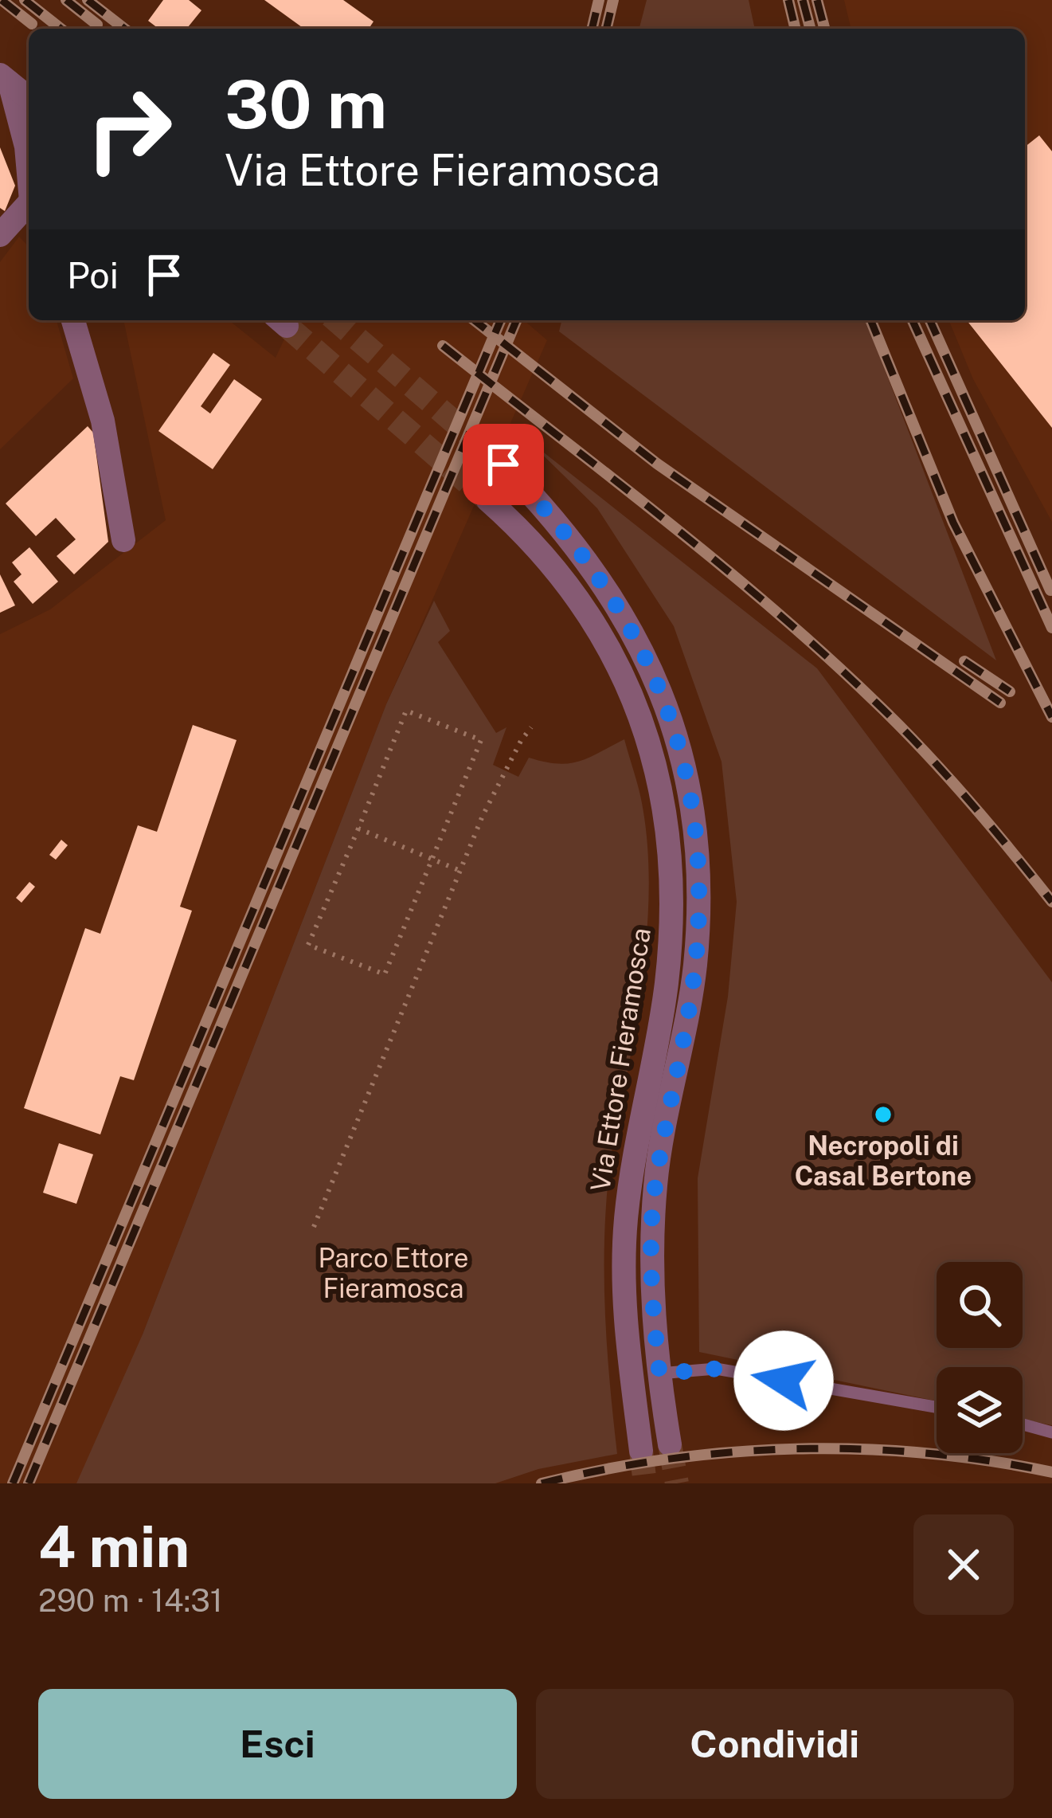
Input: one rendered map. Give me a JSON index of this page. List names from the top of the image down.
{
  "streets": {
    "street": ["Via Ettore Fieramosca"]
  },
  "parks": ["Parco Ettore Fieramosca"],
  "places": ["Necropoli di Casal Bertone"],
  "page": {
    "turn": ["30 m", "Via Ettore Fieramosca"],
    "then": "Poi",
    "heading": ["4 min", "290 m · 14:31"],
    "buttons": ["Esci", "Condividi"]
  }
}
